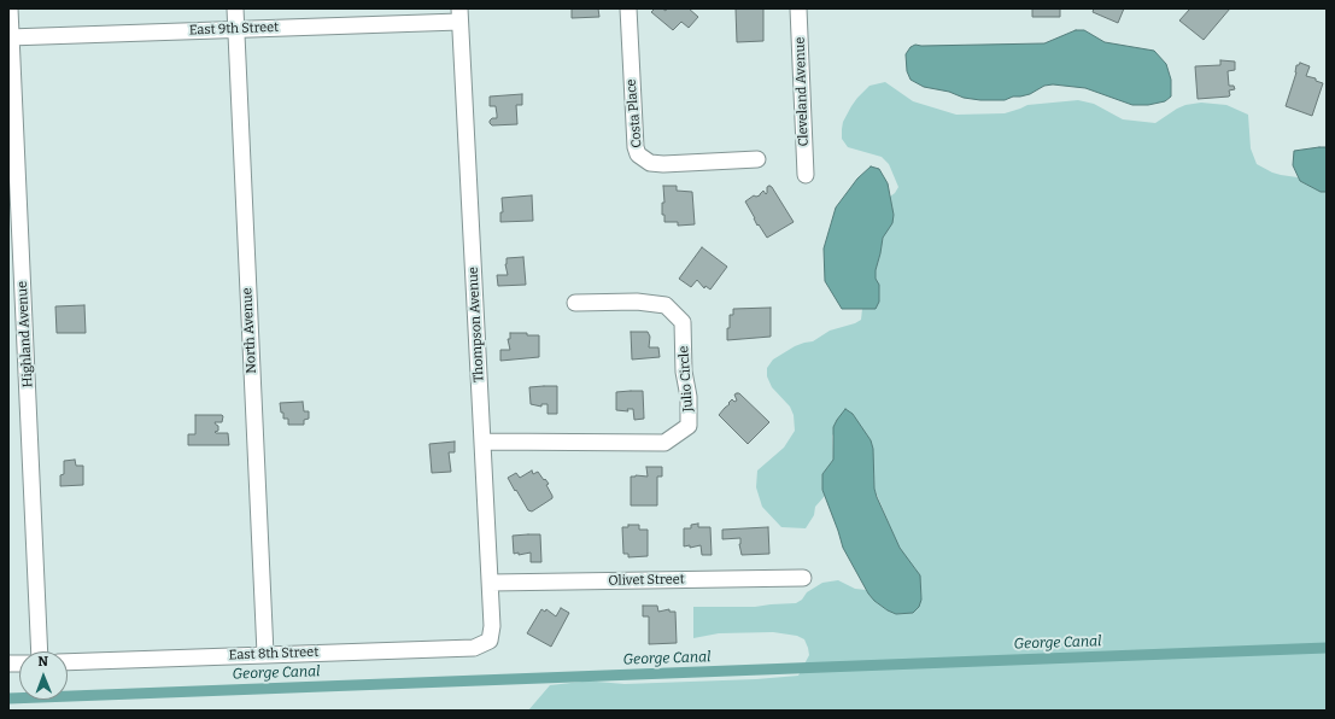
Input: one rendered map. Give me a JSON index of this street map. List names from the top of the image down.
{
  "streets": {
    "street": [
      "East 9th Street",
      "Cleveland Avenue",
      "Costa Place",
      "Thompson Avenue",
      "North Avenue",
      "Highland Avenue",
      "Julio Circle",
      "Olivet Street",
      "East 8th Street"
    ]
  },
  "crossings": [
    ["East 9th Street", "Thompson Avenue"],
    ["East 9th Street", "North Avenue"],
    ["East 9th Street", "Highland Avenue"],
    ["Thompson Avenue", "Julio Circle"],
    ["Thompson Avenue", "Olivet Street"],
    ["Thompson Avenue", "East 8th Street"],
    ["North Avenue", "East 8th Street"]
  ],
  "water": ["George Canal"],
  "north": "top"
}
